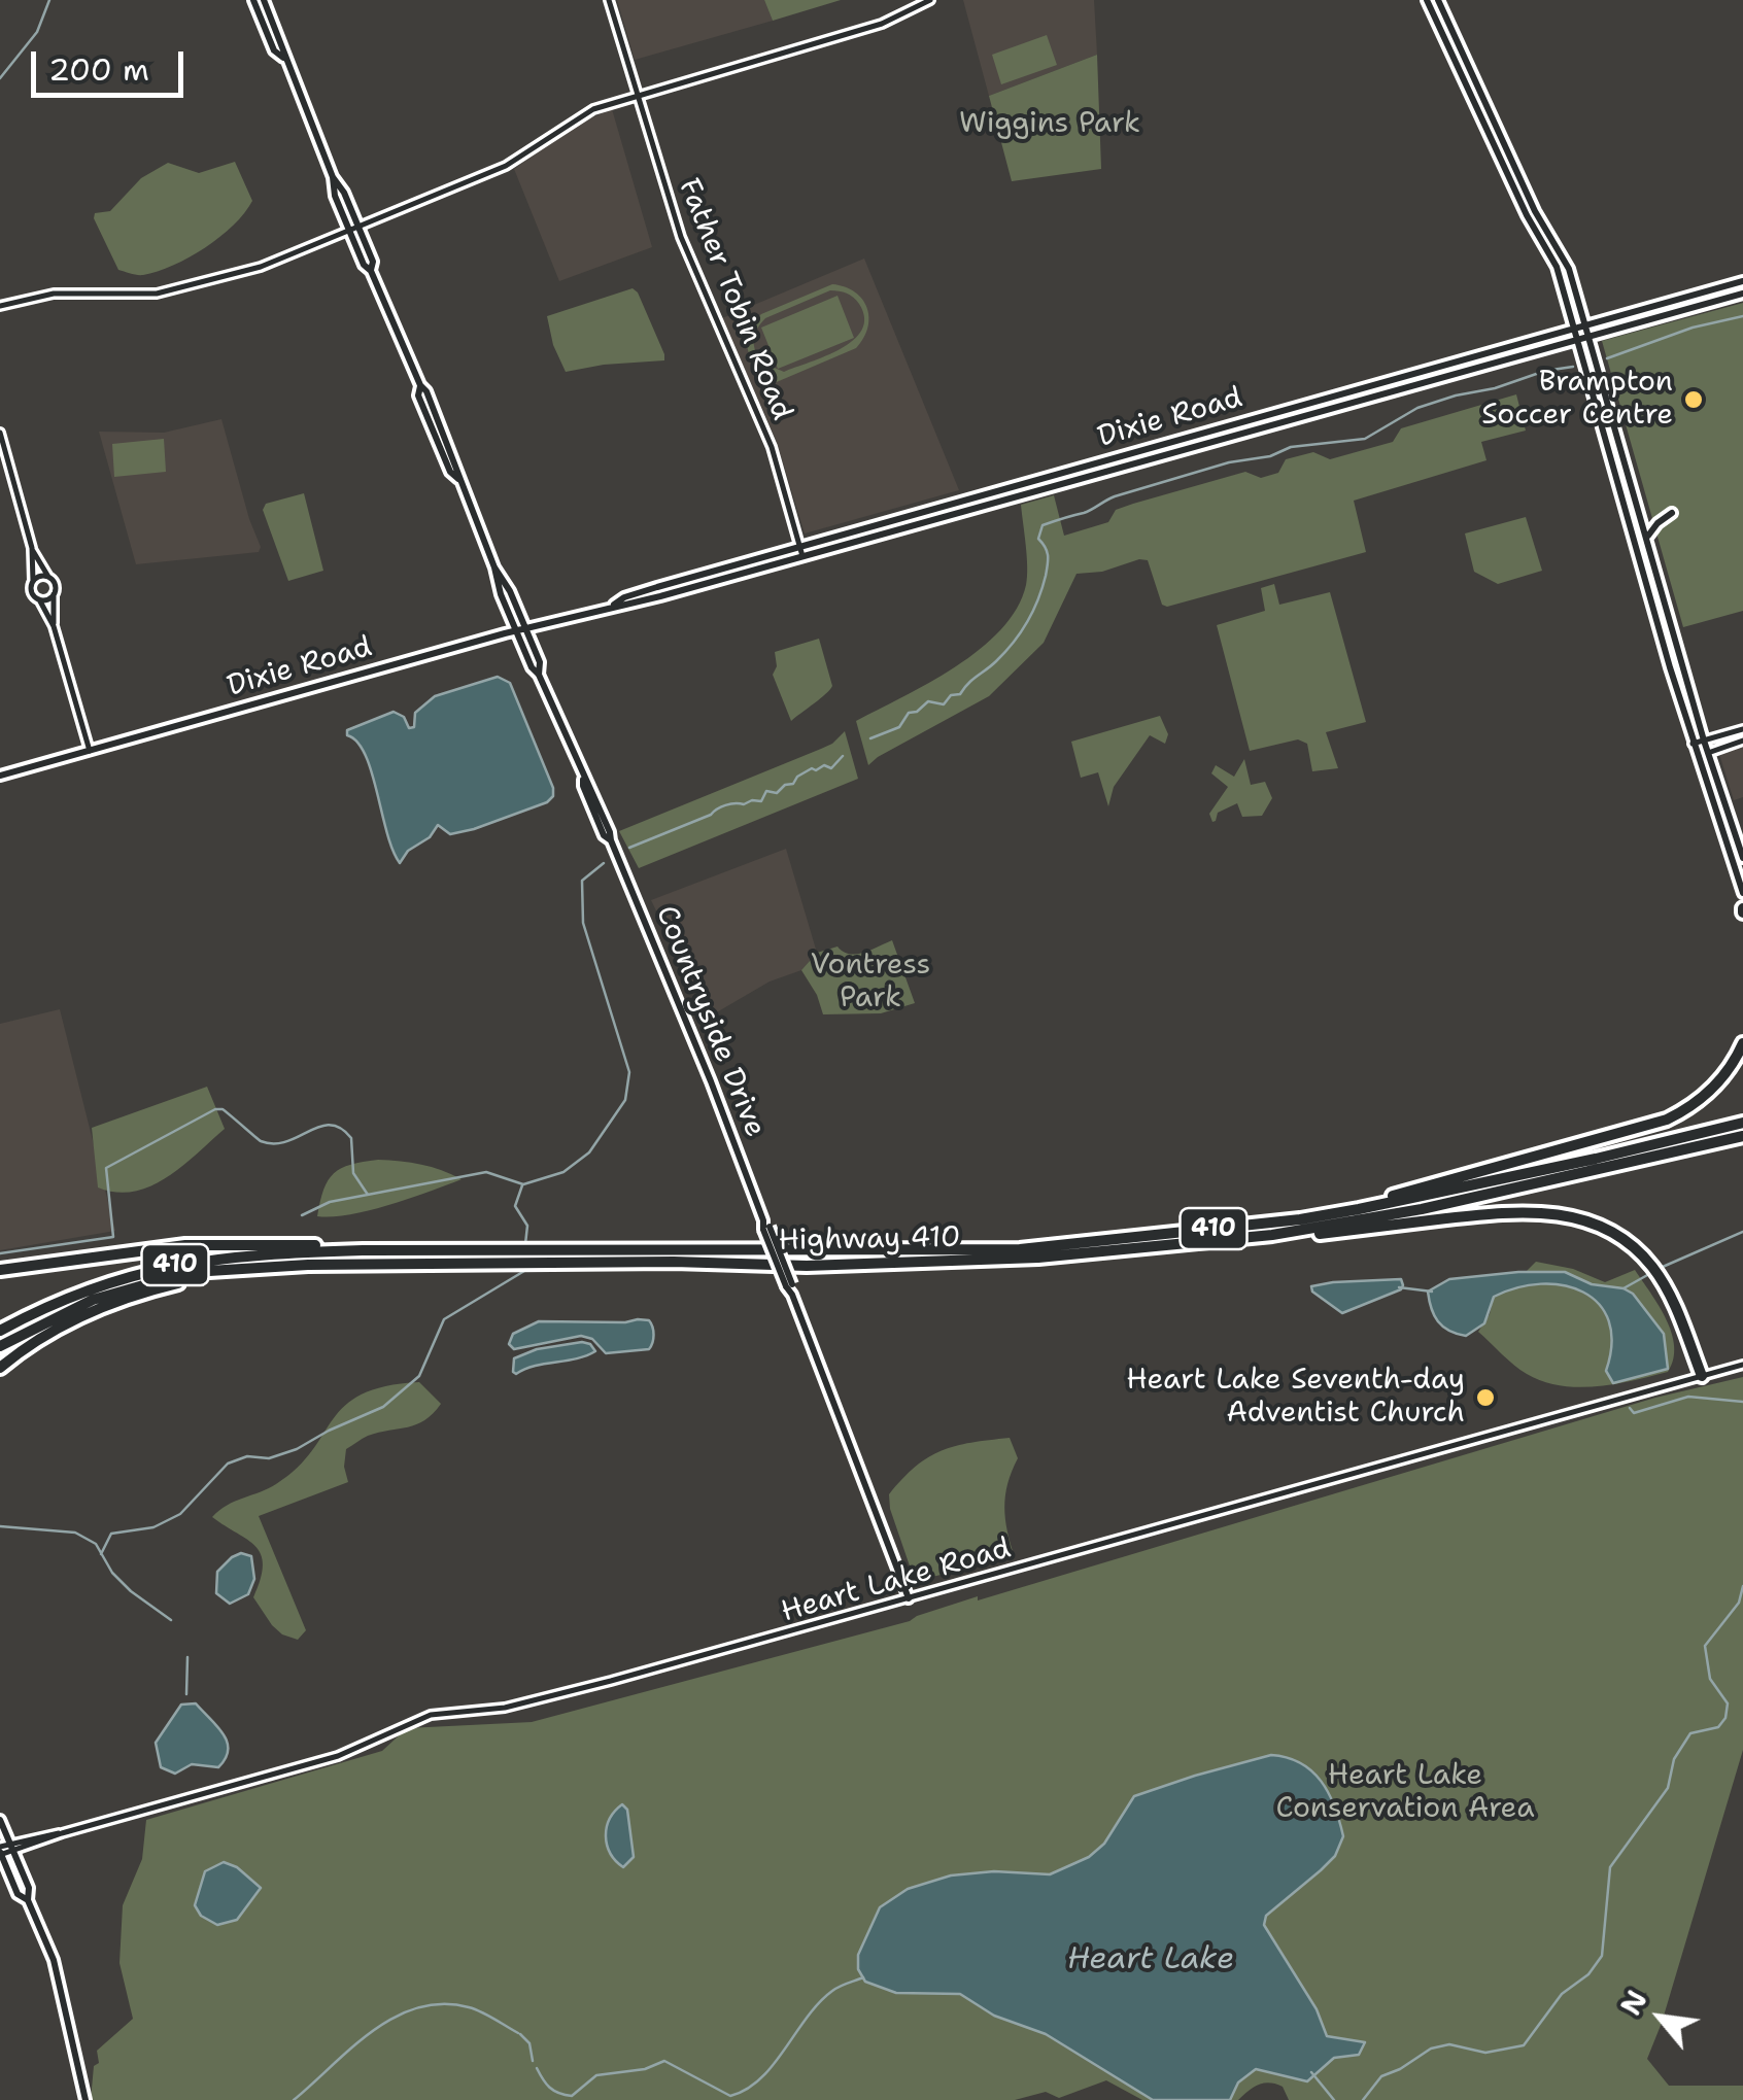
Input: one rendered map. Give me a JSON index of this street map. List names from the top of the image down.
{
  "streets": {
    "highway": ["410", "Highway 410"],
    "main road": ["Dixie Road", "Countryside Drive"],
    "street": ["Father Tobin Road", "Heart Lake Road"]
  },
  "crossings": [
    ["Father Tobin Road", "Dixie Road"],
    ["Dixie Road", "Countryside Drive"],
    ["Countryside Drive", "Heart Lake Road"]
  ],
  "water": ["Heart Lake"],
  "parks": ["Wiggins Park", "Vontress Park", "Heart Lake Conservation Area"],
  "places": ["Brampton Soccer Centre", "Heart Lake Seventh-day Adventist Church"],
  "scale_bar": "200 m",
  "north": "top left"
}
